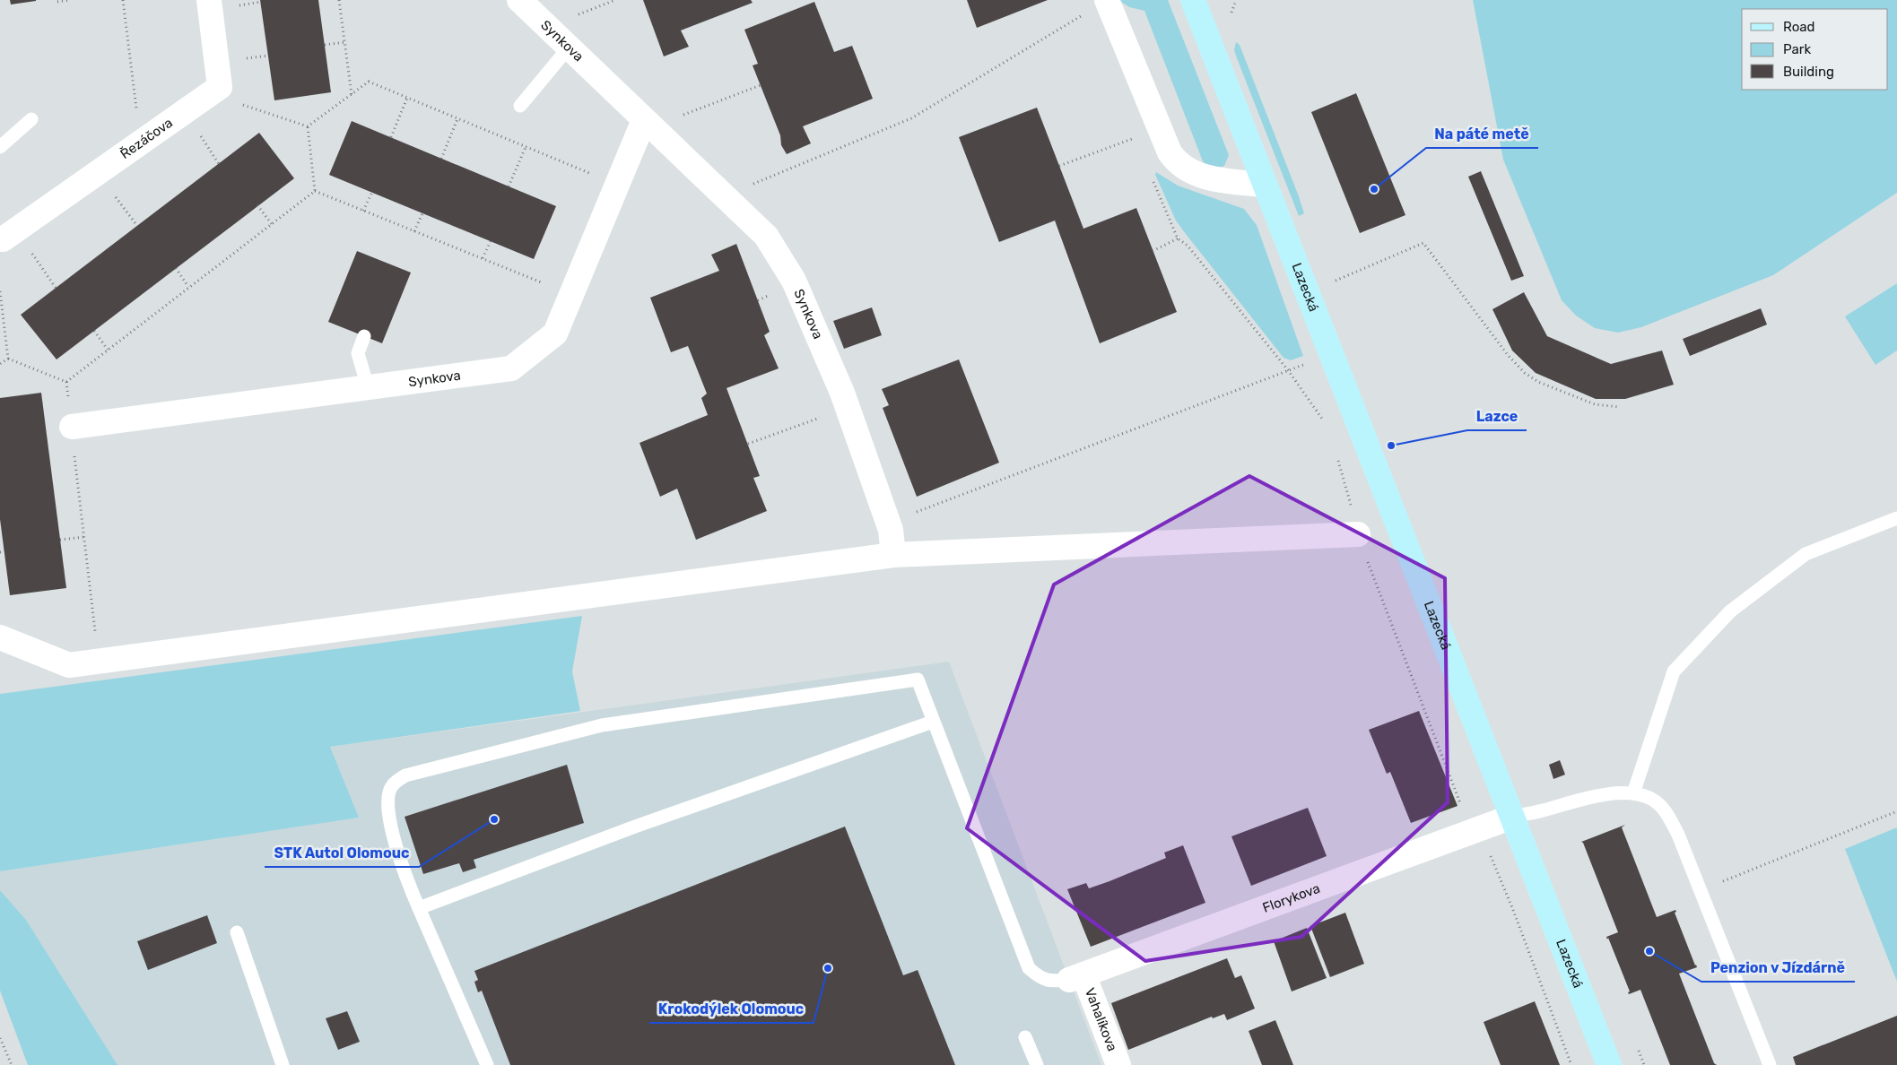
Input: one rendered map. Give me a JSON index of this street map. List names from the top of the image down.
{
  "streets": {
    "main road": ["Lazecká"],
    "street": [
      "Synkova",
      "Řezáčova",
      "Florykova",
      "Vahalíkova"
    ]
  },
  "crossings": [
    ["Lazecká", "Florykova"],
    ["Florykova", "Vahalíkova"]
  ],
  "places": [
    "Na páté metě",
    "Lazce",
    "STK Autol Olomouc",
    "Penzion v Jízdárně",
    "Krokodýlek Olomouc"
  ],
  "legend": ["Road", "Park", "Building"]
}
